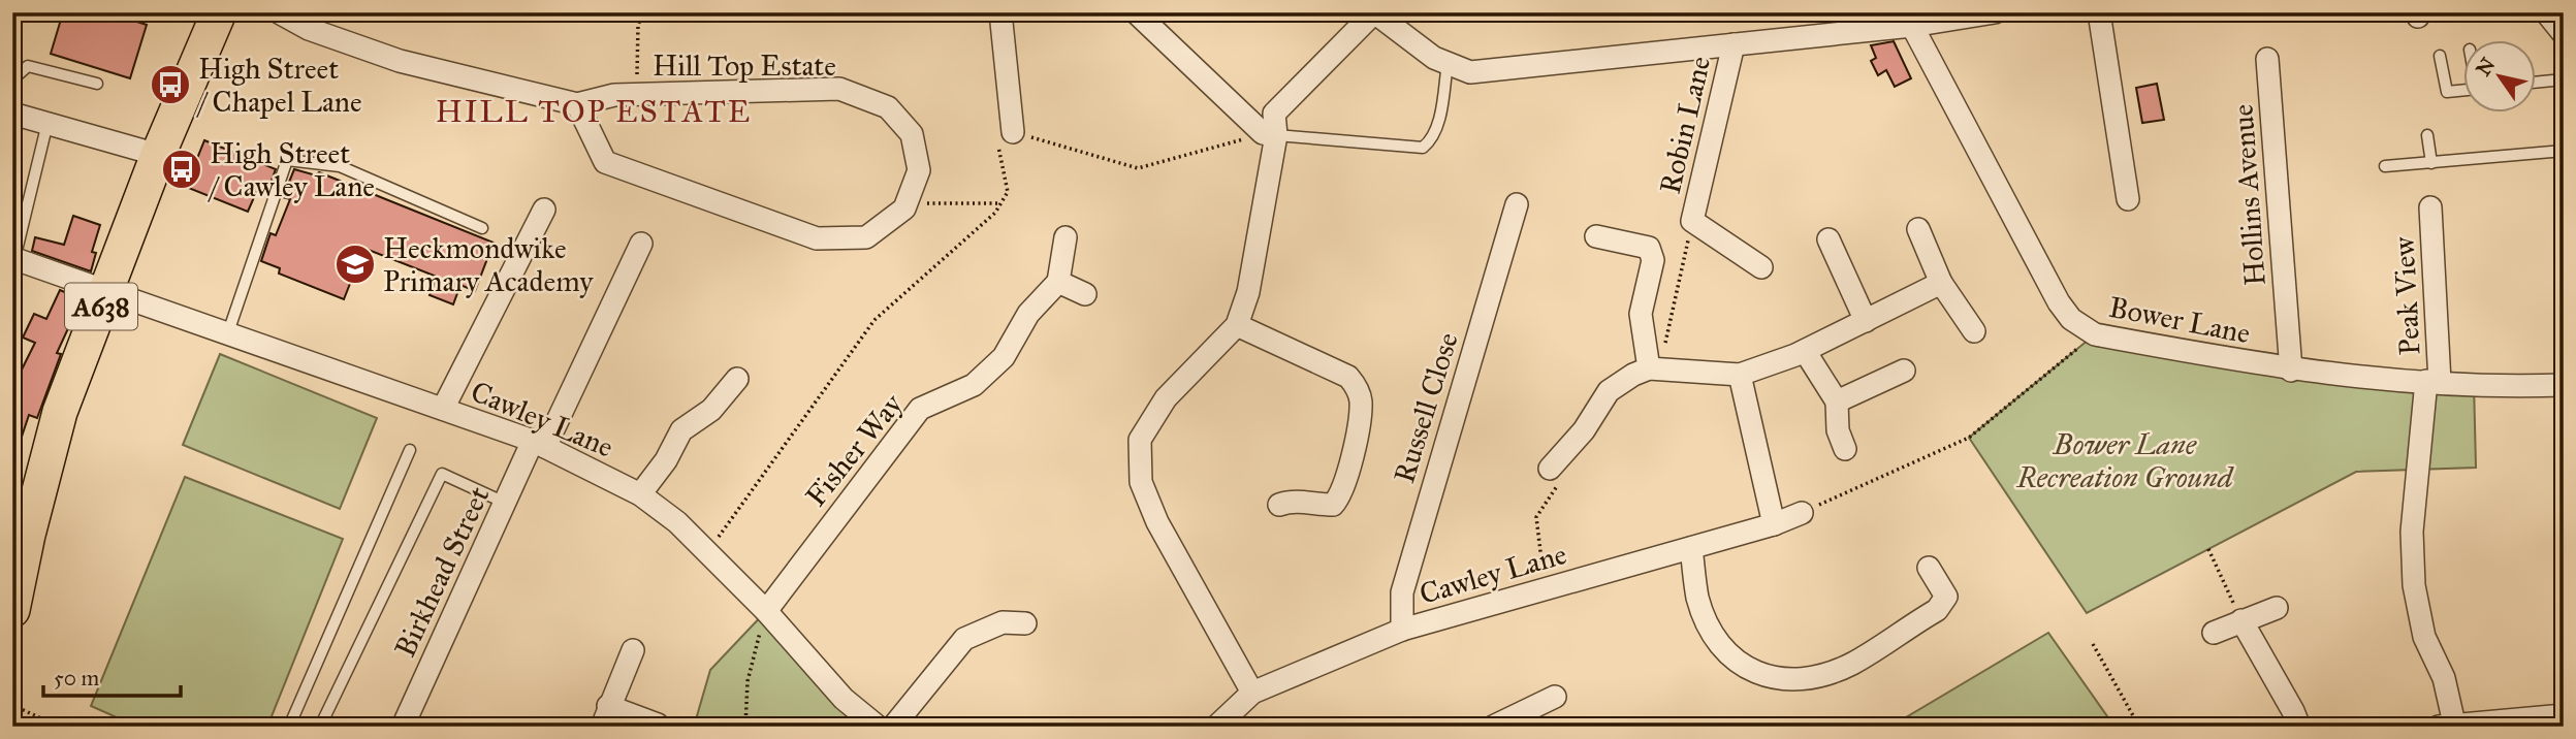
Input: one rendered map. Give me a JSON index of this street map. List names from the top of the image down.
{
  "streets": {
    "main road": ["A638"],
    "street": [
      "Hill Top Estate",
      "Robin Lane",
      "Hollins Avenue",
      "Peak View",
      "Bower Lane",
      "Russell Close",
      "Cawley Lane",
      "Fisher Way",
      "Birkhead Street"
    ]
  },
  "crossings": [
    ["Hollins Avenue", "Bower Lane"],
    ["Peak View", "Bower Lane"],
    ["A638", "Cawley Lane"],
    ["Russell Close", "Cawley Lane"],
    ["Cawley Lane", "Fisher Way"],
    ["Cawley Lane", "Birkhead Street"]
  ],
  "districts": ["HILL TOP ESTATE"],
  "parks": ["Bower Lane Recreation Ground"],
  "places": {
    "bus stop": ["High Street / Chapel Lane", "High Street / Cawley Lane"],
    "school or university": ["Heckmondwike Primary Academy"]
  },
  "scale_bar": "50 m",
  "north": "top left"
}
